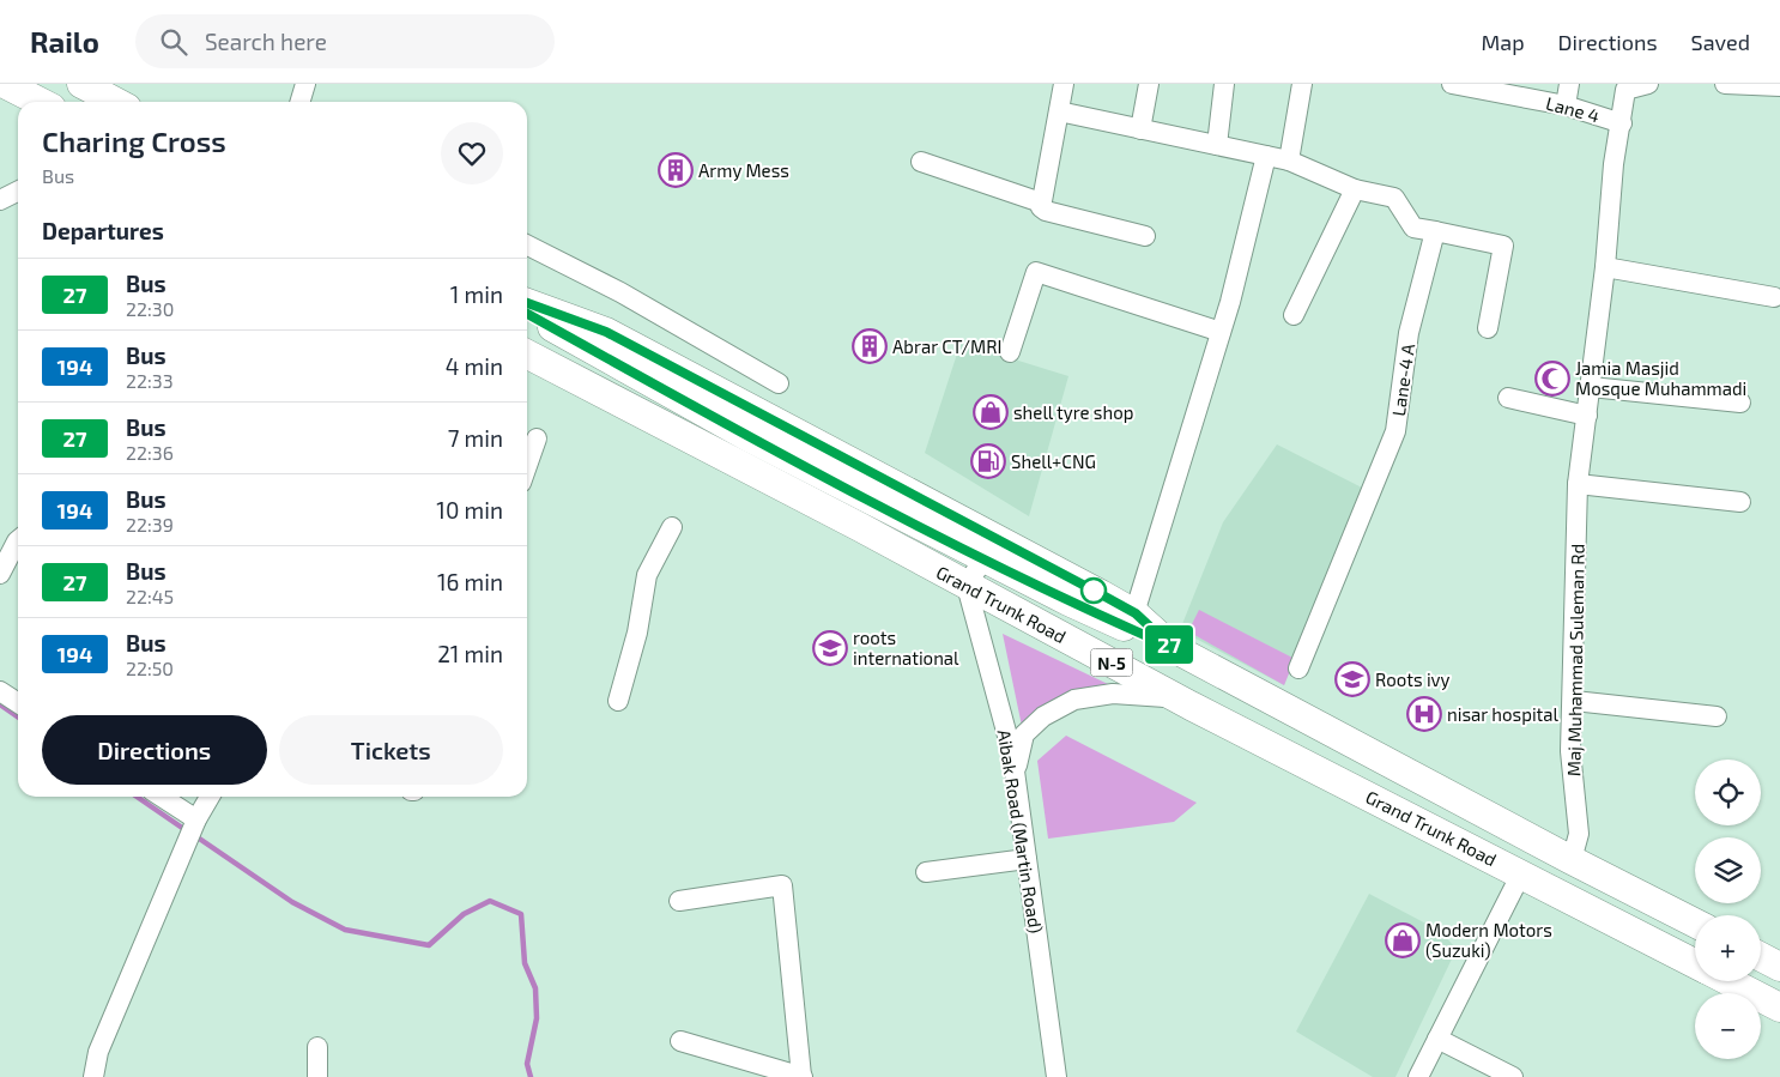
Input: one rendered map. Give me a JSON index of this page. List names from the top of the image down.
{
  "streets": {
    "highway": ["Grand Trunk Road", "N-5"],
    "street": [
      "Lane 4",
      "Lane-4 A",
      "Maj Muhammad Suleman Rd",
      "Aibak Road (Martin Road)"
    ]
  },
  "crossings": [
    ["Lane 4", "Maj Muhammad Suleman Rd"],
    ["Grand Trunk Road", "Maj Muhammad Suleman Rd"],
    ["Grand Trunk Road", "Aibak Road (Martin Road)"]
  ],
  "places": {
    "building": ["Army Mess", "Abrar CT/MRI"],
    "mosque": ["Jamia Masjid Mosque Muhammadi"],
    "shop": ["shell tyre shop", "Modern Motors (Suzuki)"],
    "fuel station": ["Shell+CNG"],
    "school or university": ["roots international", "Roots ivy"],
    "hospital": ["nisar hospital"]
  },
  "lines": ["bus line 27"],
  "page": {
    "header": "Railo",
    "search": "Search here",
    "nav": ["Map", "Directions", "Saved"],
    "on_map": "27",
    "heading": [
      ["Charing Cross", "Bus"],
      "Departures"
    ],
    "list": [
      {
        "mark": "27",
        "name": "Bus",
        "note": "22:30",
        "value": "1 min"
      },
      {
        "mark": "194",
        "name": "Bus",
        "note": "22:33",
        "value": "4 min"
      },
      {
        "mark": "27",
        "name": "Bus",
        "note": "22:36",
        "value": "7 min"
      },
      {
        "mark": "194",
        "name": "Bus",
        "note": "22:39",
        "value": "10 min"
      },
      {
        "mark": "27",
        "name": "Bus",
        "note": "22:45",
        "value": "16 min"
      },
      {
        "mark": "194",
        "name": "Bus",
        "note": "22:50",
        "value": "21 min"
      }
    ],
    "buttons": ["Directions", "Tickets"],
    "map_buttons": ["+", "−"]
  }
}
